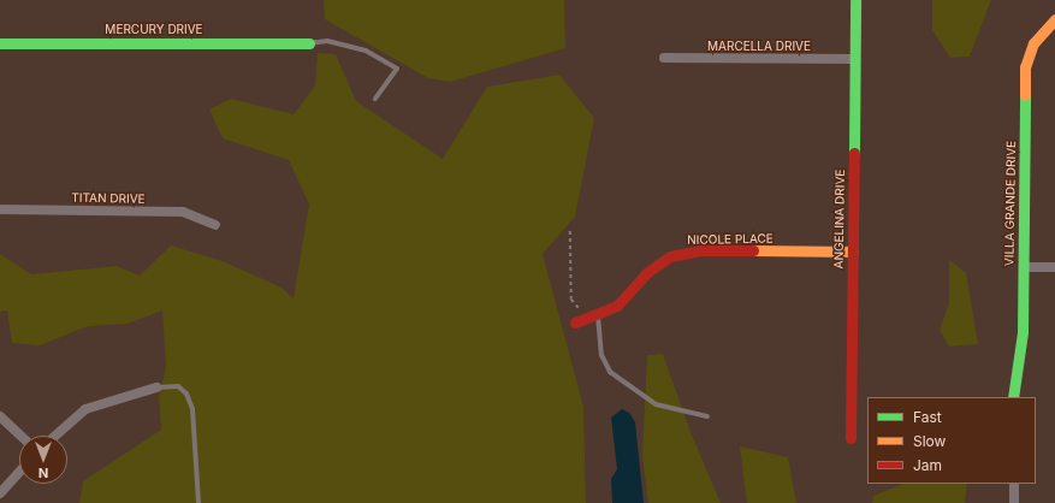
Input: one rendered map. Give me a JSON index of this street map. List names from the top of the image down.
{
  "streets": {
    "street": [
      "MERCURY DRIVE",
      "MARCELLA DRIVE",
      "TITAN DRIVE",
      "VILLA GRANDE DRIVE",
      "ANGELINA DRIVE",
      "NICOLE PLACE"
    ]
  },
  "crossings": [
    ["MARCELLA DRIVE", "ANGELINA DRIVE"],
    ["ANGELINA DRIVE", "NICOLE PLACE"]
  ],
  "legend": ["Fast", "Slow", "Jam"],
  "north": "bottom"
}
